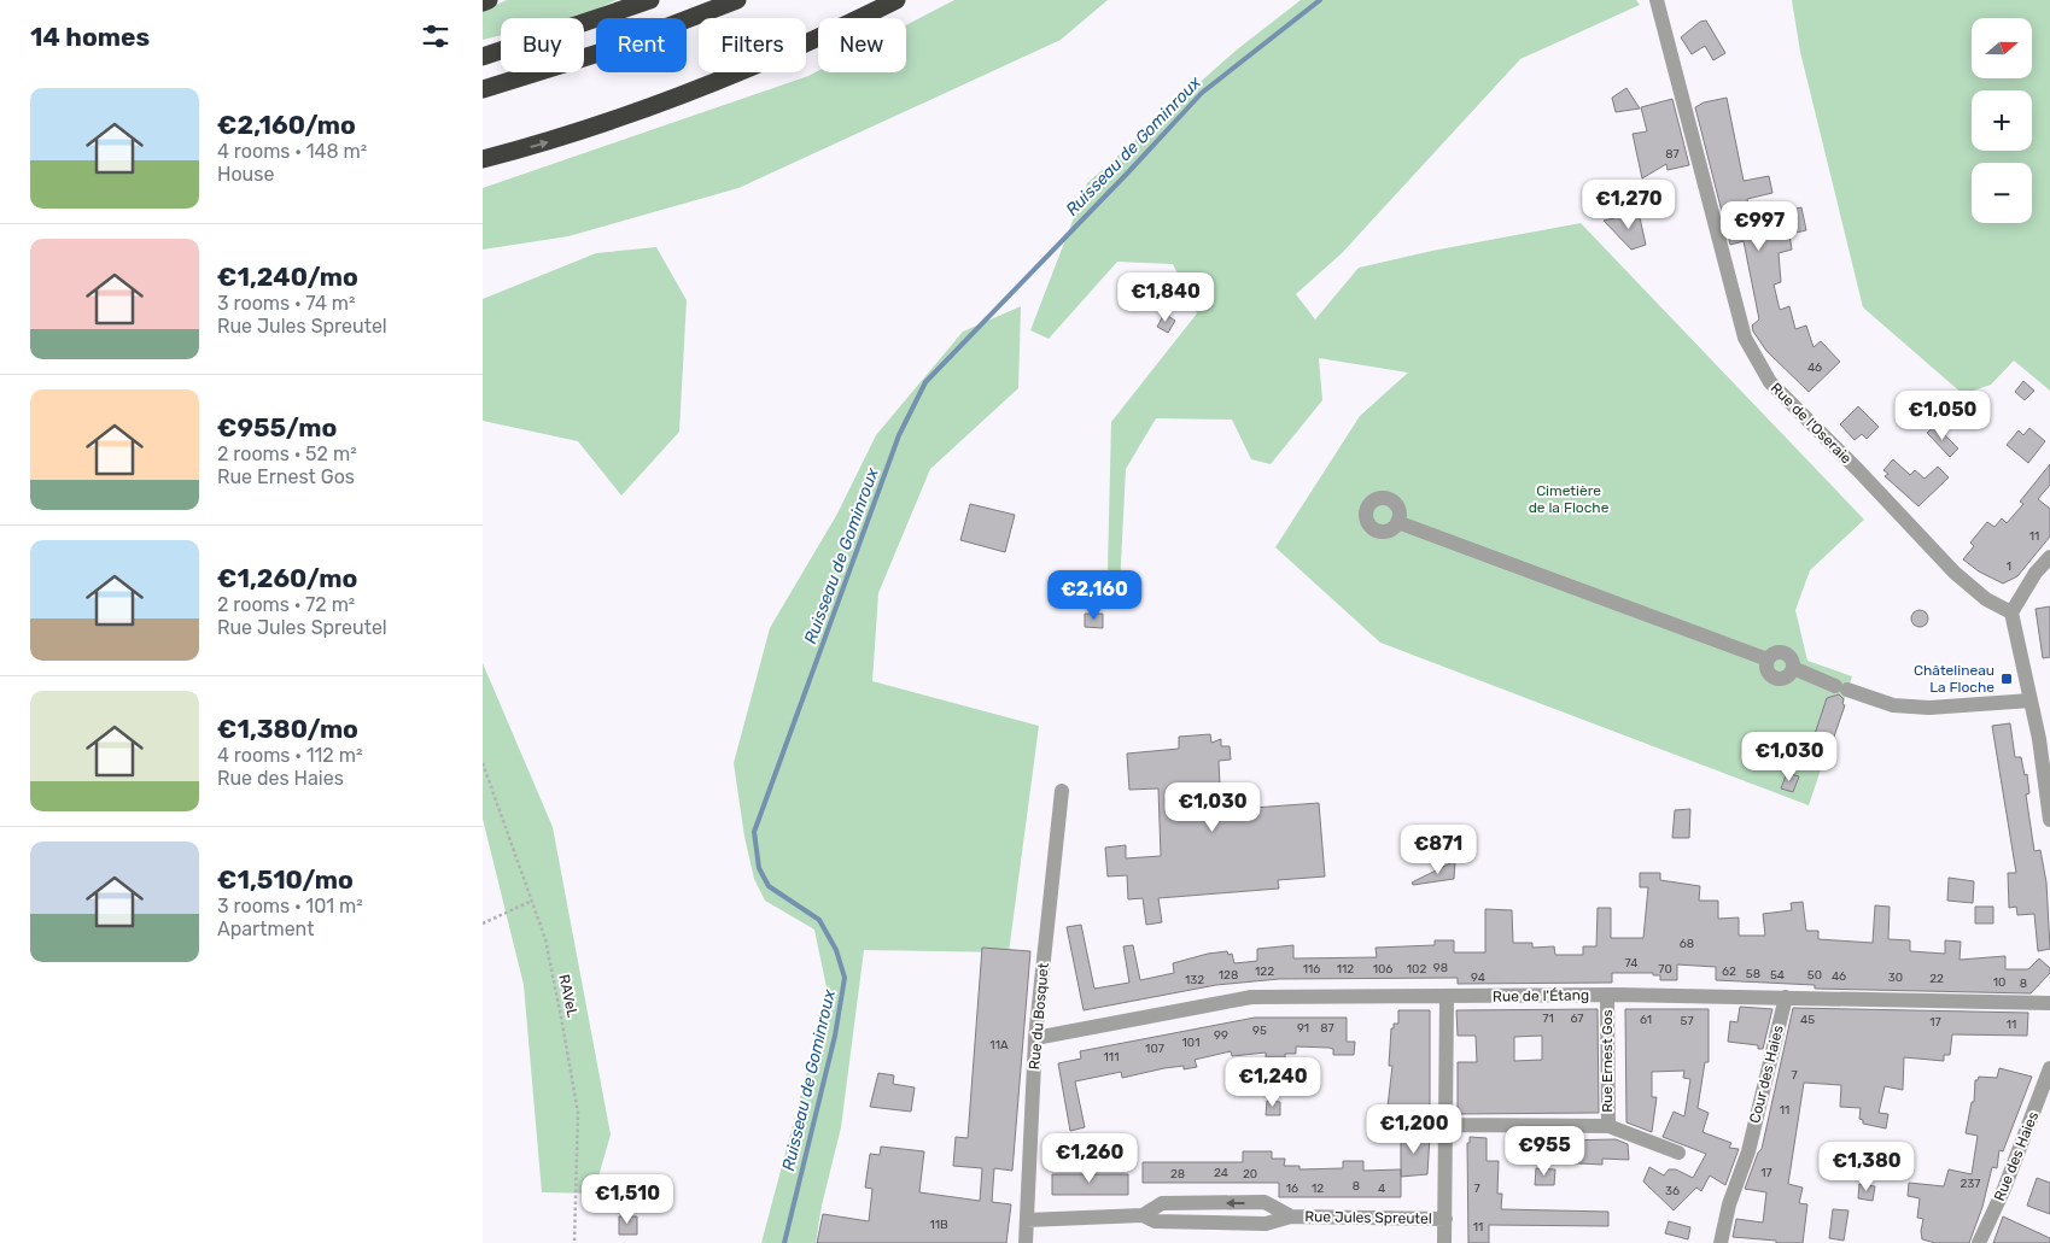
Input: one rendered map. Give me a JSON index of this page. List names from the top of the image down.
{
  "streets": {
    "street": [
      "Rue de l'Oseraie",
      "Rue de l'Étang",
      "Rue du Bosquet",
      "Rue Ernest Gos",
      "Cour des Haies",
      "Rue des Haies",
      "Rue Jules Spreutel"
    ],
    "path": ["RAVeL"]
  },
  "crossings": [
    ["Rue de l'Étang", "Rue du Bosquet"],
    ["Rue de l'Étang", "Rue Ernest Gos"],
    ["Rue de l'Étang", "Cour des Haies"],
    ["Rue du Bosquet", "Rue Jules Spreutel"]
  ],
  "water": ["Ruisseau de Gominroux"],
  "parks": ["Cimetière de la Floche"],
  "places": {
    "transit": ["Châtelineau La Floche"]
  },
  "house_numbers": [
    "87",
    "46",
    "11",
    "1",
    "68",
    "74",
    "98",
    "116",
    "112",
    "106",
    "102",
    "70",
    "122",
    "62",
    "58",
    "128",
    "54",
    "50",
    "46",
    "94",
    "30",
    "22",
    "132",
    "10",
    "8",
    "71",
    "67",
    "61",
    "45",
    "57",
    "17",
    "11",
    "91",
    "87",
    "95",
    "99",
    "101",
    "11A",
    "107",
    "111",
    "7",
    "11",
    "24",
    "17",
    "28",
    "20",
    "237",
    "8",
    "16",
    "12",
    "4",
    "7",
    "36",
    "11B",
    "11"
  ],
  "north": "right",
  "page": {
    "heading": "14 homes",
    "map_buttons": ["+", "−"],
    "chip": [
      "Buy",
      "Rent",
      "Filters",
      "New"
    ],
    "list": [
      {
        "name": "€2,160/mo",
        "note": "4 rooms · 148 m² · House"
      },
      {
        "name": "€1,240/mo",
        "note": "3 rooms · 74 m² · Rue Jules Spreutel"
      },
      {
        "name": "€955/mo",
        "note": "2 rooms · 52 m² · Rue Ernest Gos"
      },
      {
        "name": "€1,260/mo",
        "note": "2 rooms · 72 m² · Rue Jules Spreutel"
      },
      {
        "name": "€1,380/mo",
        "note": "4 rooms · 112 m² · Rue des Haies"
      },
      {
        "name": "€1,510/mo",
        "note": "3 rooms · 101 m² · Apartment"
      }
    ],
    "price": [
      "€1,270",
      "€997",
      "€1,840",
      "€1,050",
      "€2,160",
      "€1,030",
      "€1,030",
      "€871",
      "€1,240",
      "€1,200",
      "€955",
      "€1,260",
      "€1,380",
      "€1,510"
    ]
  }
}
